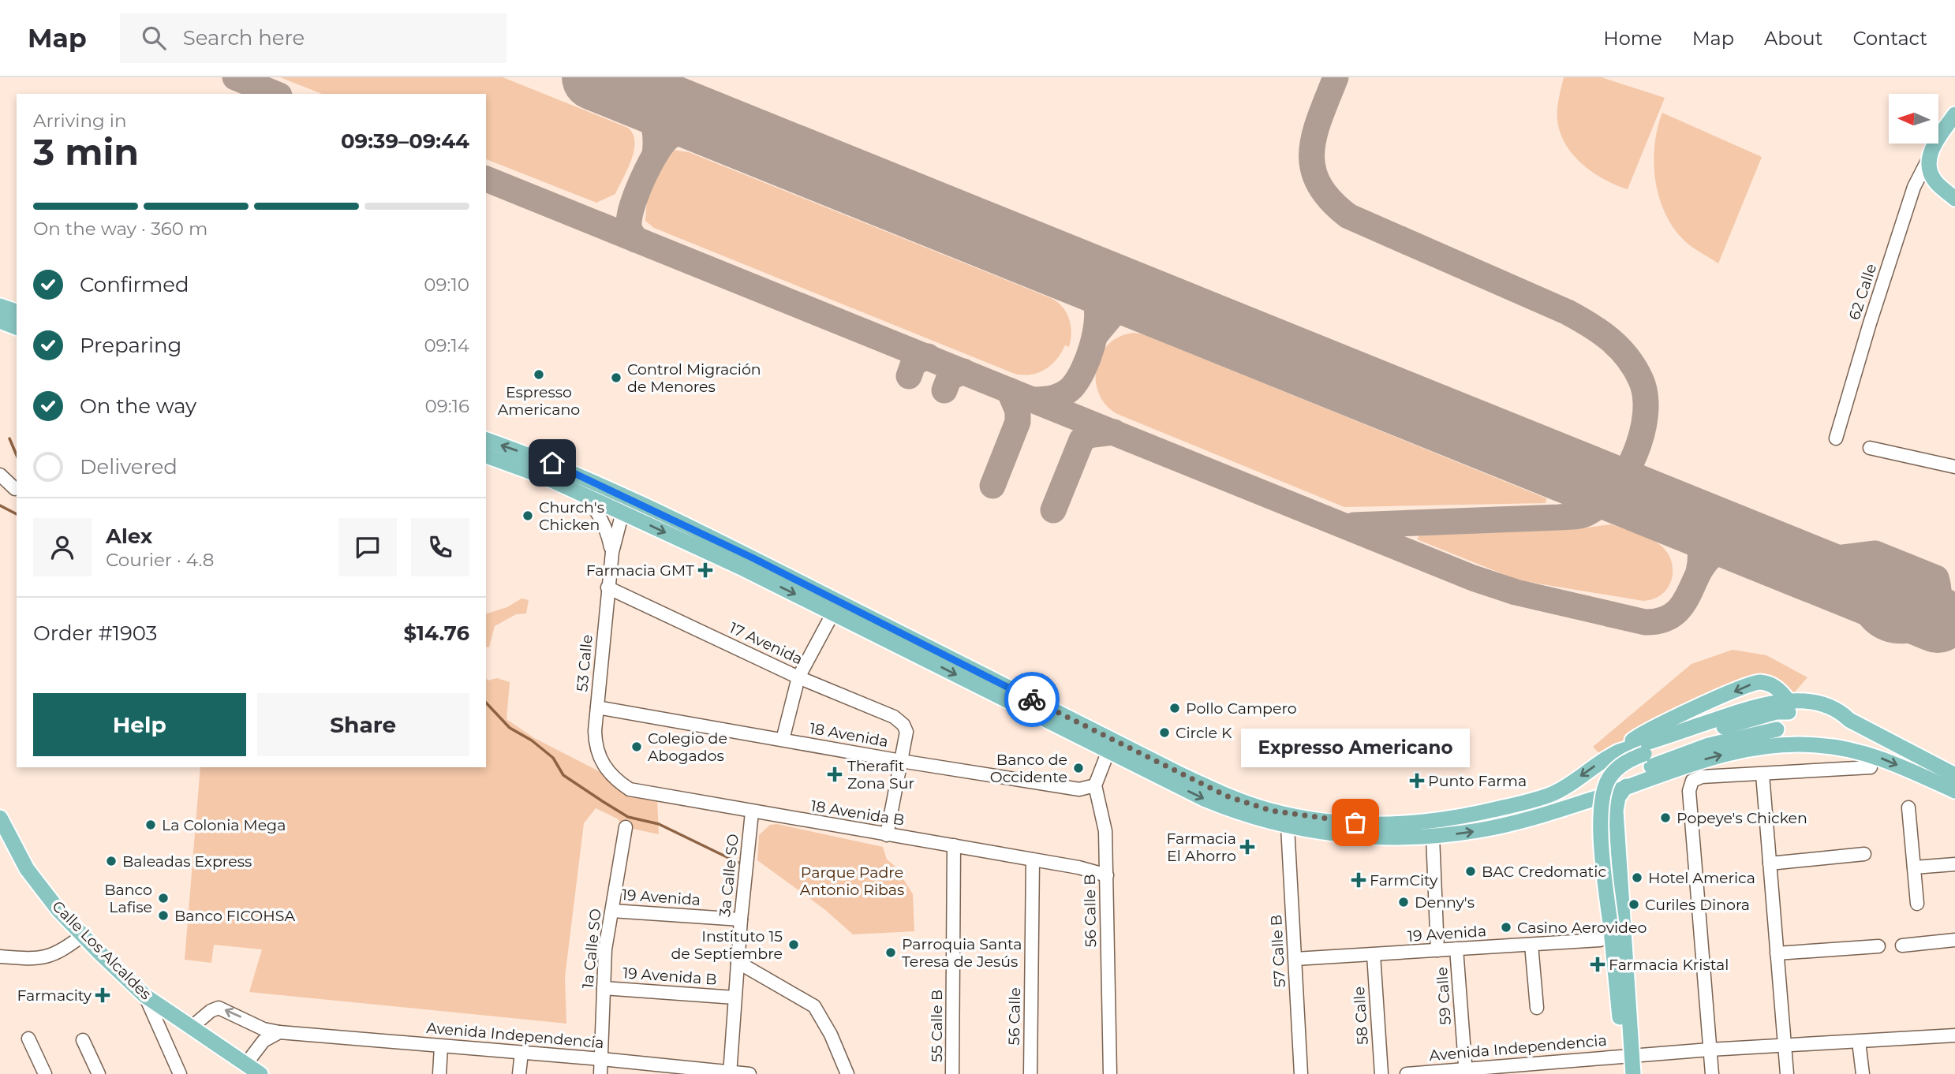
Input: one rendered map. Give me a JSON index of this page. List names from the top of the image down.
{
  "streets": {
    "main road": ["Calle Los Alcaldes"],
    "street": [
      "62 Calle",
      "17 Avenida",
      "53 Calle",
      "18 Avenida",
      "18 Avenida B",
      "3a Calle SO",
      "19 Avenida",
      "56 Calle B",
      "1a Calle SO",
      "57 Calle B",
      "19 Avenida B",
      "59 Calle",
      "58 Calle",
      "56 Calle",
      "55 Calle B",
      "Avenida Independencia"
    ]
  },
  "crossings": [
    ["17 Avenida", "53 Calle"],
    ["17 Avenida", "18 Avenida"],
    ["53 Calle", "18 Avenida"],
    ["53 Calle", "18 Avenida B"],
    ["18 Avenida", "56 Calle B"],
    ["18 Avenida B", "3a Calle SO"],
    ["18 Avenida B", "56 Calle B"],
    ["18 Avenida B", "56 Calle"],
    ["18 Avenida B", "55 Calle B"],
    ["3a Calle SO", "19 Avenida"],
    ["3a Calle SO", "19 Avenida B"],
    ["3a Calle SO", "Avenida Independencia"],
    ["19 Avenida", "1a Calle SO"],
    ["19 Avenida", "57 Calle B"],
    ["19 Avenida", "59 Calle"],
    ["19 Avenida", "58 Calle"],
    ["1a Calle SO", "19 Avenida B"],
    ["1a Calle SO", "Avenida Independencia"],
    ["Calle Los Alcaldes", "Avenida Independencia"],
    ["59 Calle", "Avenida Independencia"]
  ],
  "parks": ["Parque Padre Antonio Ribas"],
  "places": {
    "other": [
      "Espresso Americano",
      "Control Migración de Menores",
      "Church's Chicken",
      "Pollo Campero",
      "Circle K",
      "Colegio de Abogados",
      "Banco de Occidente",
      "Popeye's Chicken",
      "Expresso Americano",
      "La Colonia Mega",
      "Baleadas Express",
      "BAC Credomatic",
      "Hotel America",
      "Banco Lafise",
      "Denny's",
      "Curiles Dinora",
      "Banco FICOHSA",
      "Casino Aerovideo",
      "Instituto 15 de Septiembre",
      "Parroquia Santa Teresa de Jesús"
    ],
    "health": [
      "Farmacia GMT",
      "Therafit Zona Sur",
      "Punto Farma",
      "Farmacia El Ahorro",
      "FarmCity",
      "Farmacia Kristal",
      "Farmacity"
    ]
  },
  "north": "left",
  "page": {
    "header": "Map",
    "search": "Search here",
    "nav": [
      "Home",
      "Map",
      "About",
      "Contact"
    ],
    "heading": ["3 min", "Arriving in", "09:39–09:44"],
    "panel": [
      "Alex",
      "Courier · 4.8",
      "Order #1903",
      "$14.76"
    ],
    "bar": "On the way · 360 m",
    "list": [
      ["Confirmed", "09:10"],
      ["Preparing", "09:14"],
      ["On the way", "09:16"],
      "Delivered"
    ],
    "buttons": ["Help", "Share"],
    "bubble": "Expresso Americano"
  }
}
